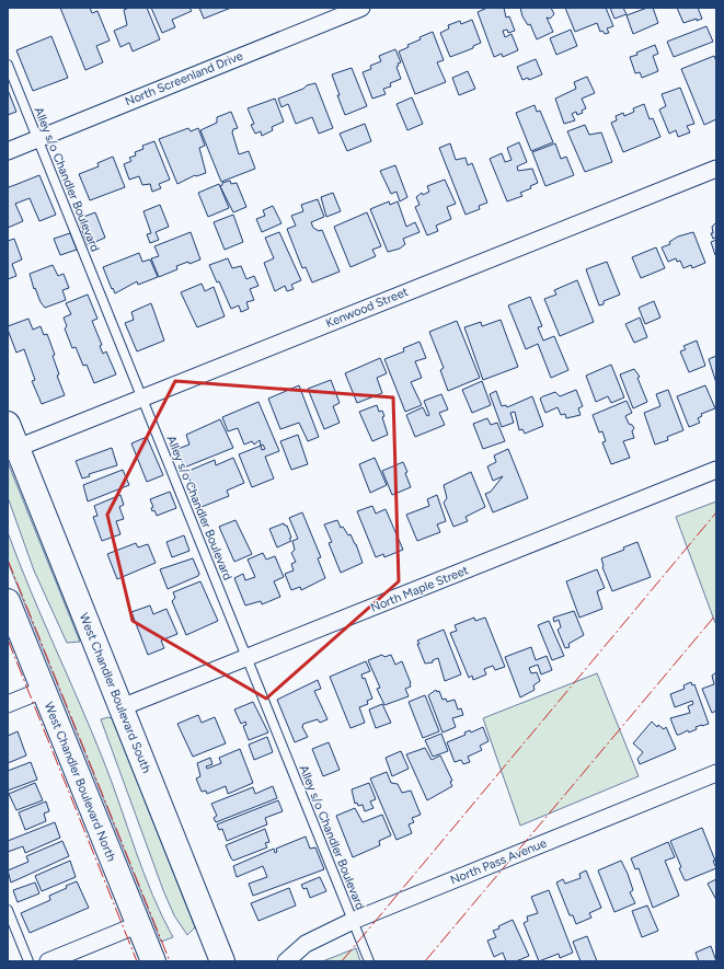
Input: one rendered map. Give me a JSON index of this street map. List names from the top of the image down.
{
  "streets": {
    "main road": ["West Chandler Boulevard South", "West Chandler Boulevard North"],
    "street": [
      "North Screenland Drive",
      "Kenwood Street",
      "North Maple Street",
      "North Pass Avenue"
    ],
    "lane": ["Alley s/o Chandler Boulevard"]
  },
  "crossings": [
    ["North Screenland Drive", "Alley s/o Chandler Boulevard"],
    ["Alley s/o Chandler Boulevard", "Kenwood Street"],
    ["Alley s/o Chandler Boulevard", "North Maple Street"],
    ["Alley s/o Chandler Boulevard", "North Pass Avenue"],
    ["Kenwood Street", "West Chandler Boulevard South"],
    ["North Maple Street", "West Chandler Boulevard South"]
  ]
}
